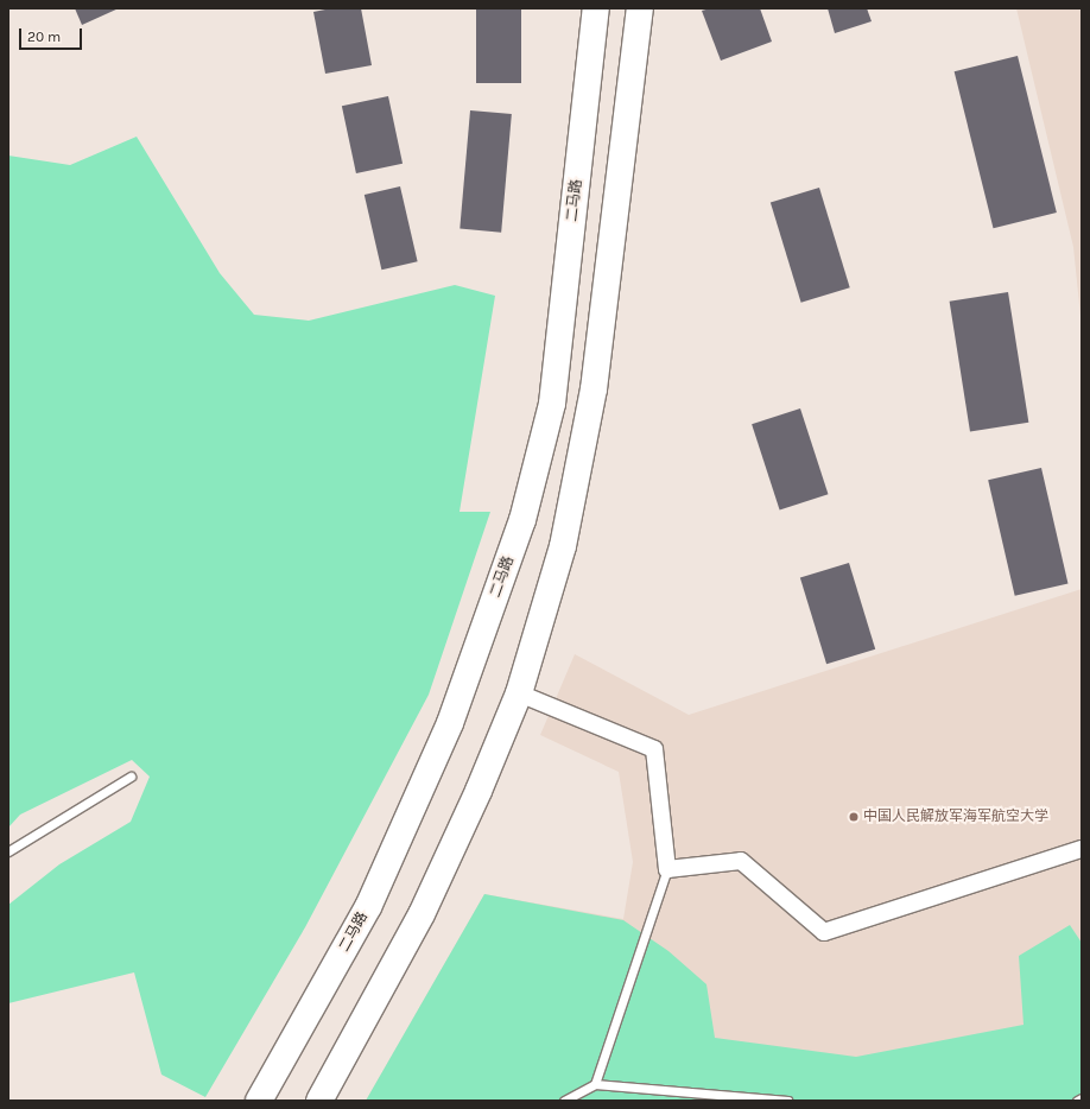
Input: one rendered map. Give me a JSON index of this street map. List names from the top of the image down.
{
  "streets": {
    "main road": ["二马路"]
  },
  "places": ["中国人民解放军海军航空大学"],
  "scale_bar": "20 m"
}
